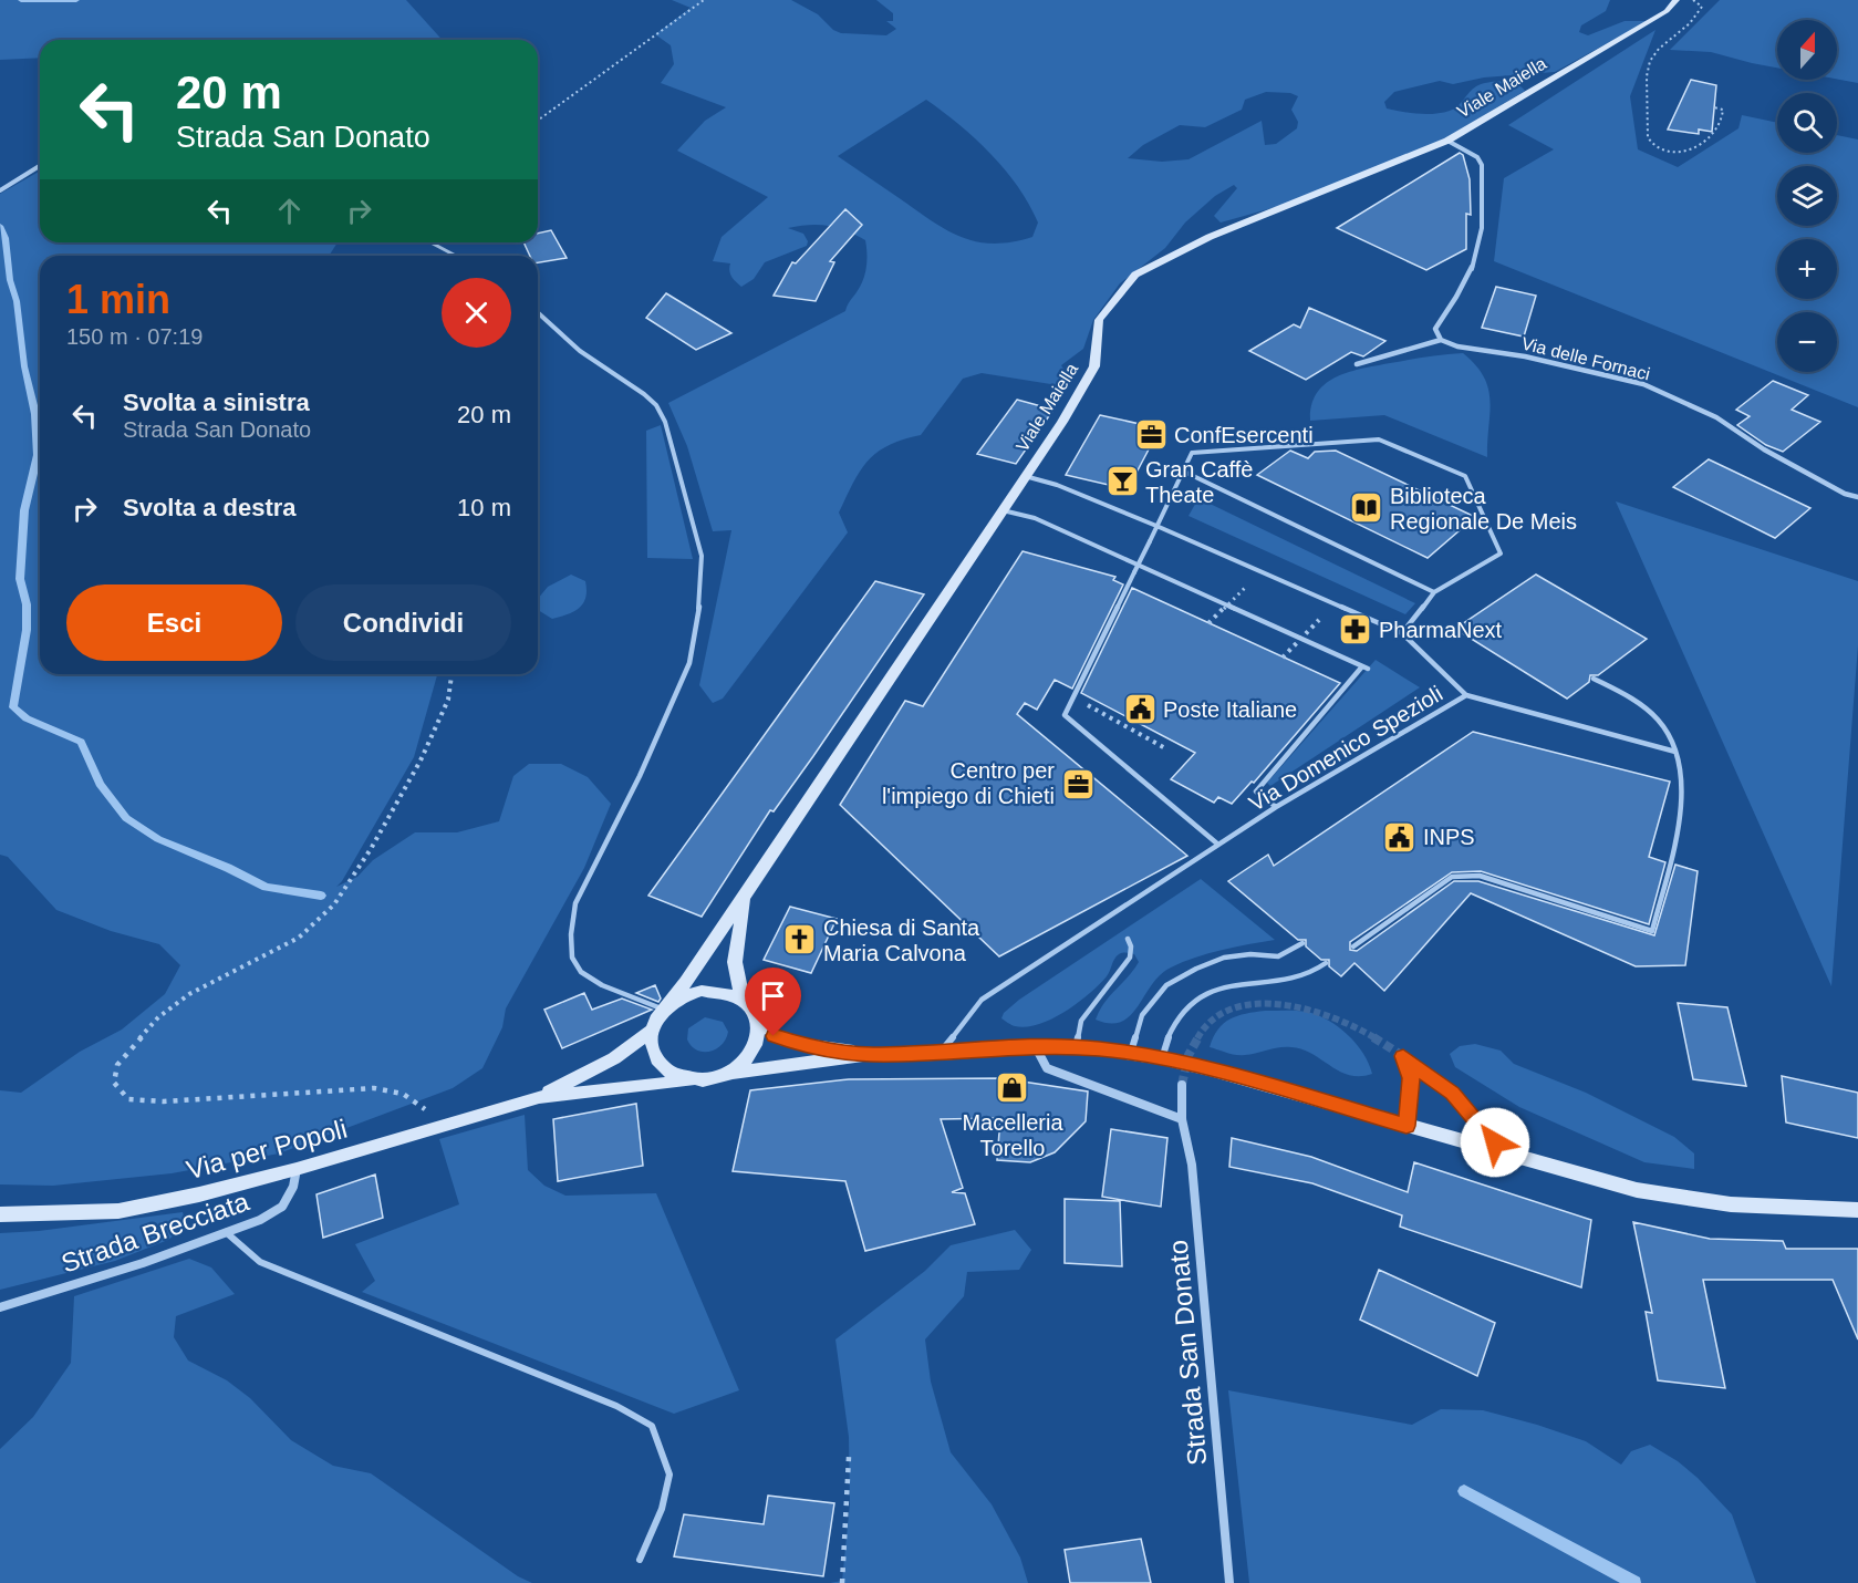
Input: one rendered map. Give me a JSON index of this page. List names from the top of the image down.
{
  "streets": {
    "main road": ["Viale Maiella", "Via per Popoli"],
    "street": ["Via delle Fornaci", "Strada Brecciata", "Strada San Donato"],
    "lane": ["Via Domenico Spezioli"]
  },
  "crossings": [
    ["Viale Maiella", "Via per Popoli"],
    ["Via per Popoli", "Strada Brecciata"]
  ],
  "places": {
    "office": ["ConfEsercenti", "Centro per l'impiego di Chieti"],
    "bar": ["Gran Caffè Theate"],
    "library": ["Biblioteca Regionale De Meis"],
    "pharmacy": ["PharmaNext"],
    "public building": ["Poste Italiane", "INPS"],
    "church": ["Chiesa di Santa Maria Calvona"],
    "shop": ["Macelleria Torello"]
  },
  "north": "top",
  "page": {
    "map_buttons": ["+", "−"],
    "turn": ["20 m", "Strada San Donato"],
    "heading": ["1 min", "150 m · 07:19"],
    "list": [
      {
        "name": "Svolta a sinistra",
        "note": "Strada San Donato",
        "value": "20 m"
      },
      {
        "name": "Svolta a destra",
        "value": "10 m"
      }
    ],
    "buttons": ["Esci", "Condividi"]
  }
}
